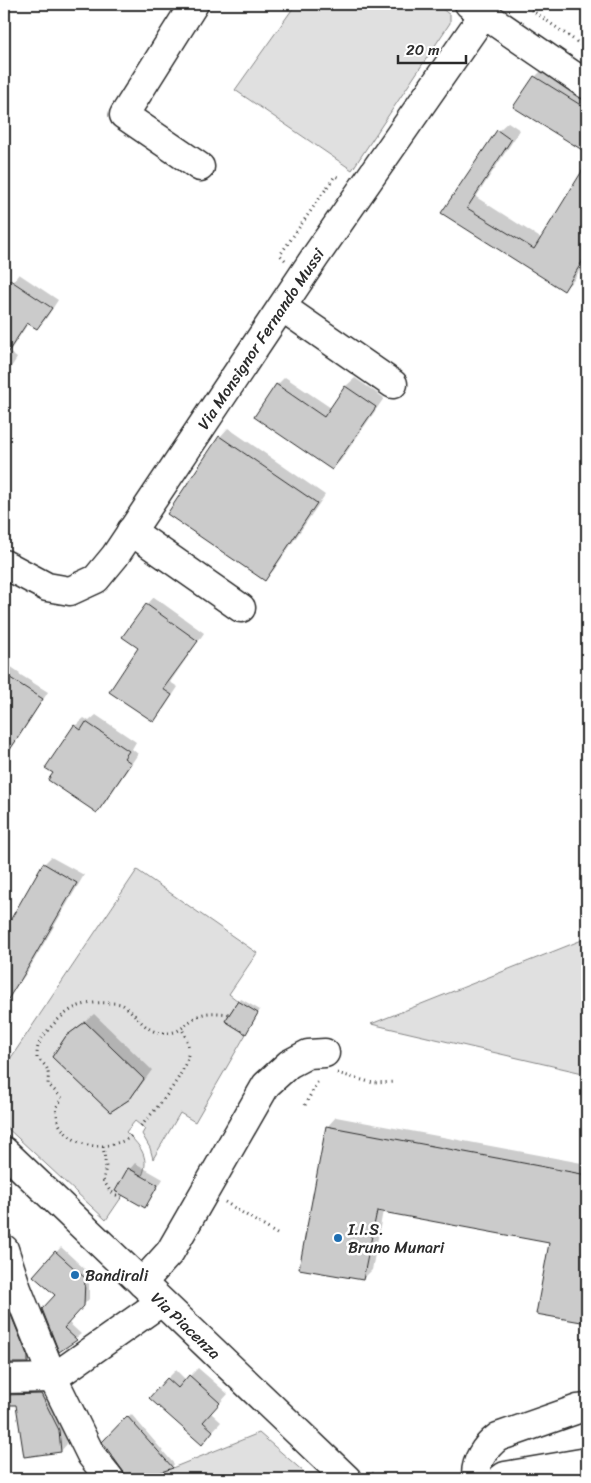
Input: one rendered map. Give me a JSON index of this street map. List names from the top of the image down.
{
  "streets": {
    "street": ["Via Monsignor Fernando Mussi", "Via Piacenza"]
  },
  "places": ["I.I.S. Bruno Munari", "Bandirali"],
  "scale_bar": "20 m"
}
